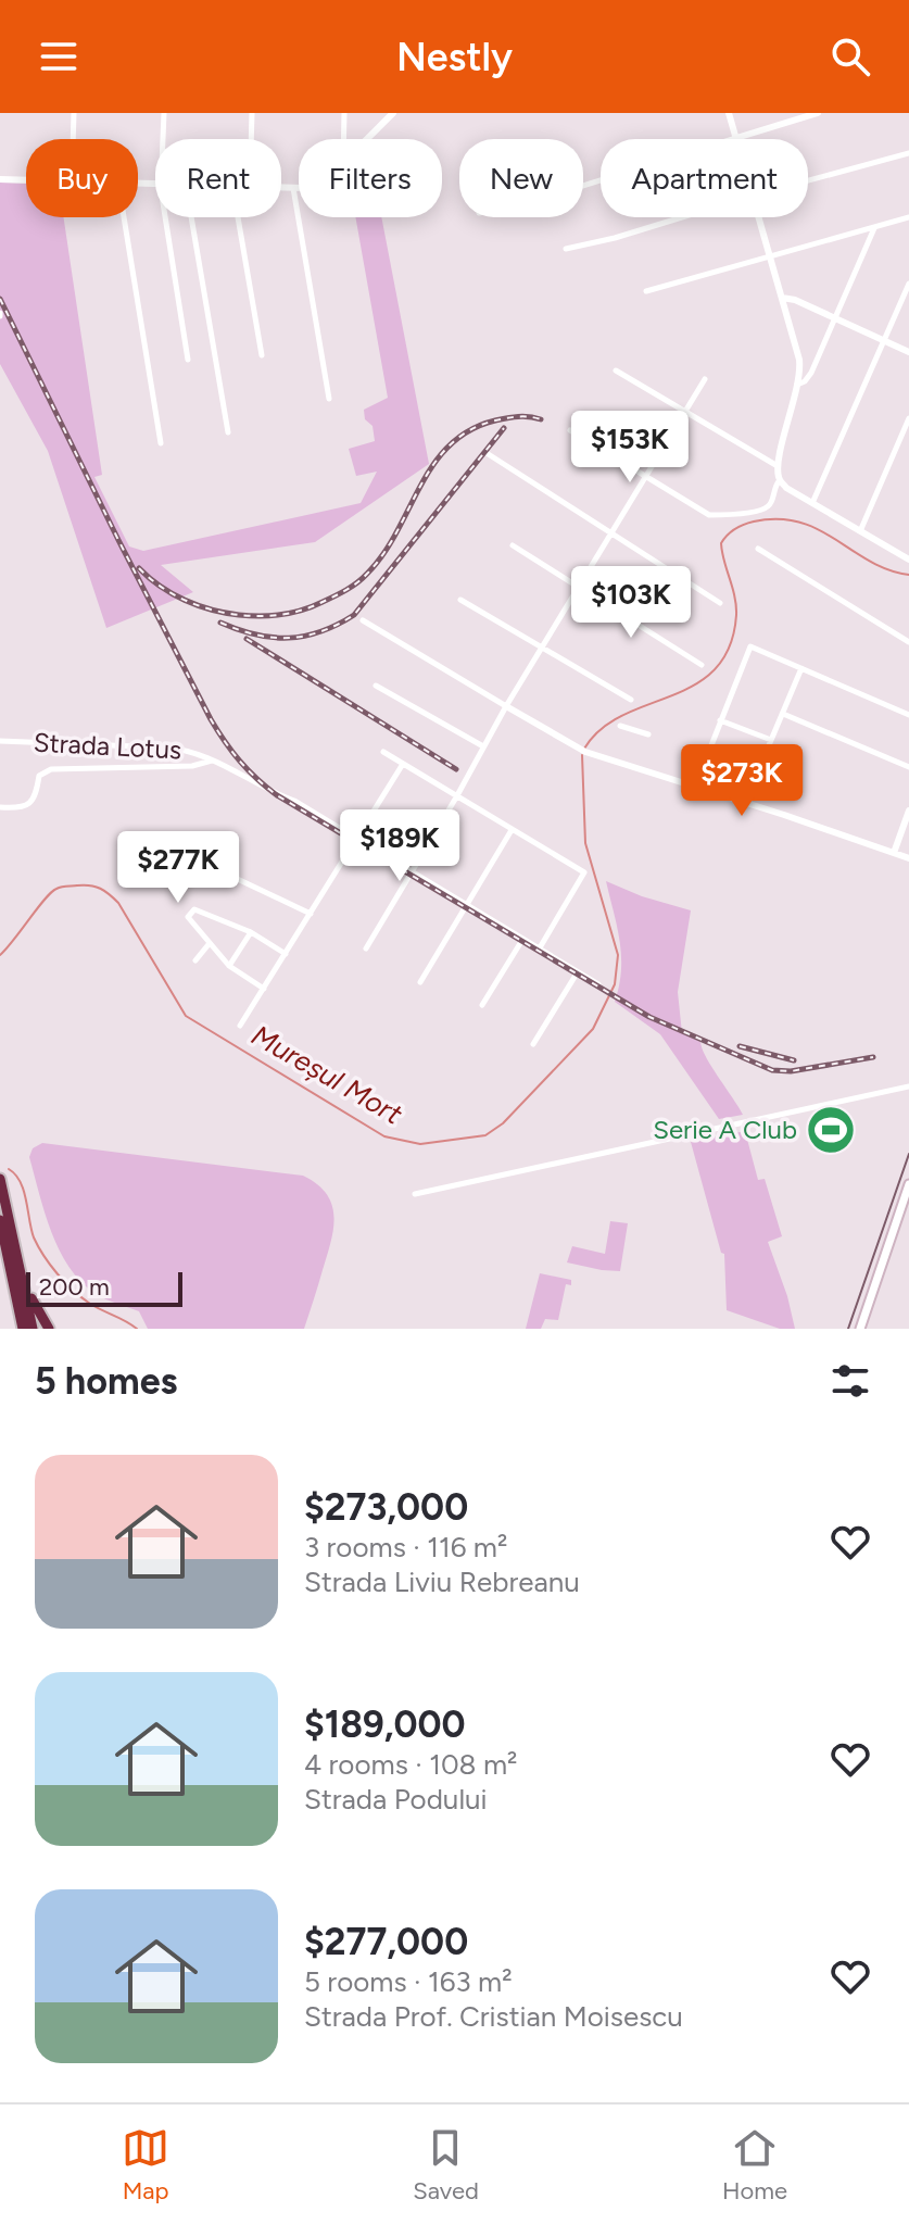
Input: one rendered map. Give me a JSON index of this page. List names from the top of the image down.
{
  "streets": {
    "street": ["Strada Lotus"]
  },
  "water": ["Mureșul Mort"],
  "places": {
    "sports": ["Serie A Club"]
  },
  "scale_bar": "200 m",
  "page": {
    "header": "Nestly",
    "chip": [
      "Buy",
      "Rent",
      "Filters",
      "New",
      "Apartment"
    ],
    "price": [
      "$153K",
      "$103K",
      "$273K",
      "$189K",
      "$277K"
    ],
    "scale": "200 m",
    "heading": "5 homes",
    "list": [
      {
        "name": "$273,000",
        "note": "3 rooms · 116 m² · Strada Liviu Rebreanu"
      },
      {
        "name": "$189,000",
        "note": "4 rooms · 108 m² · Strada Podului"
      },
      {
        "name": "$277,000",
        "note": "5 rooms · 163 m² · Strada Prof. Cristian Moisescu"
      }
    ],
    "tabs": ["Map", "Saved", "Home"]
  }
}
